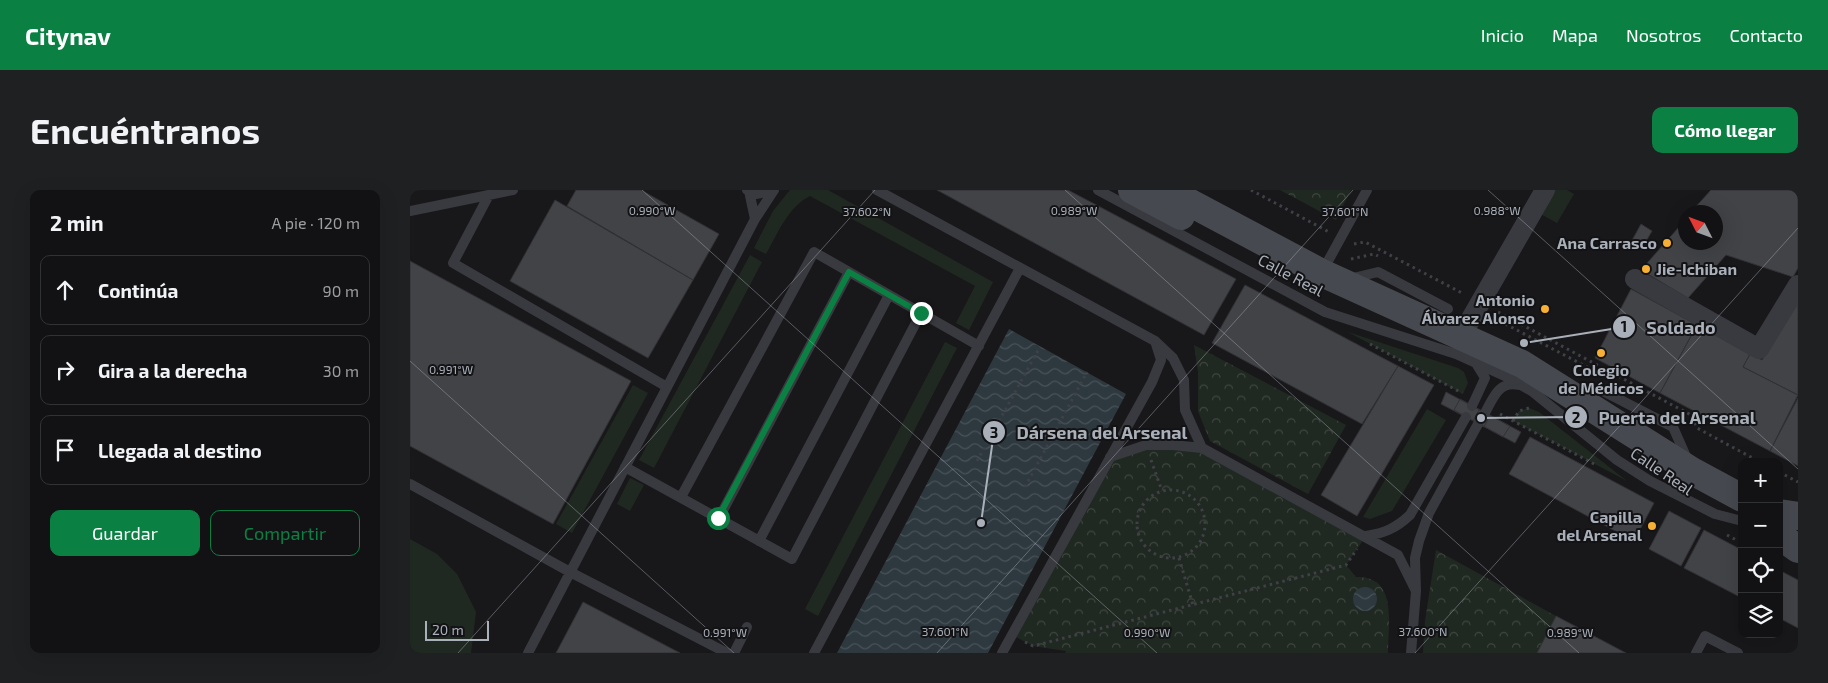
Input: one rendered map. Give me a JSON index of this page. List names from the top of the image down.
{
  "streets": {
    "main road": ["Calle Real"]
  },
  "places": [
    "Ana Carrasco",
    "Jie-Ichiban",
    "Antonio Álvarez Alonso",
    "Soldado",
    "Colegio de Médicos",
    "Puerta del Arsenal",
    "Dársena del Arsenal",
    "Capilla del Arsenal"
  ],
  "scale_bar": "20 m",
  "north": "top left",
  "page": {
    "header": "Citynav",
    "nav": [
      "Inicio",
      "Mapa",
      "Nosotros",
      "Contacto"
    ],
    "buttons": [
      "Cómo llegar",
      ["Guardar", "Compartir"]
    ],
    "title": "Encuéntranos",
    "heading": ["2 min", "A pie · 120 m"],
    "list": [
      ["Continúa", "90 m"],
      ["Gira a la derecha", "30 m"],
      "Llegada al destino"
    ],
    "map_buttons": ["+", "−"],
    "scale": "20 m"
  },
  "coordinates": [
    "0.990°W",
    "0.989°W",
    "0.988°W",
    "37.602°N",
    "37.601°N",
    "0.991°W",
    "37.600°N"
  ]
}
